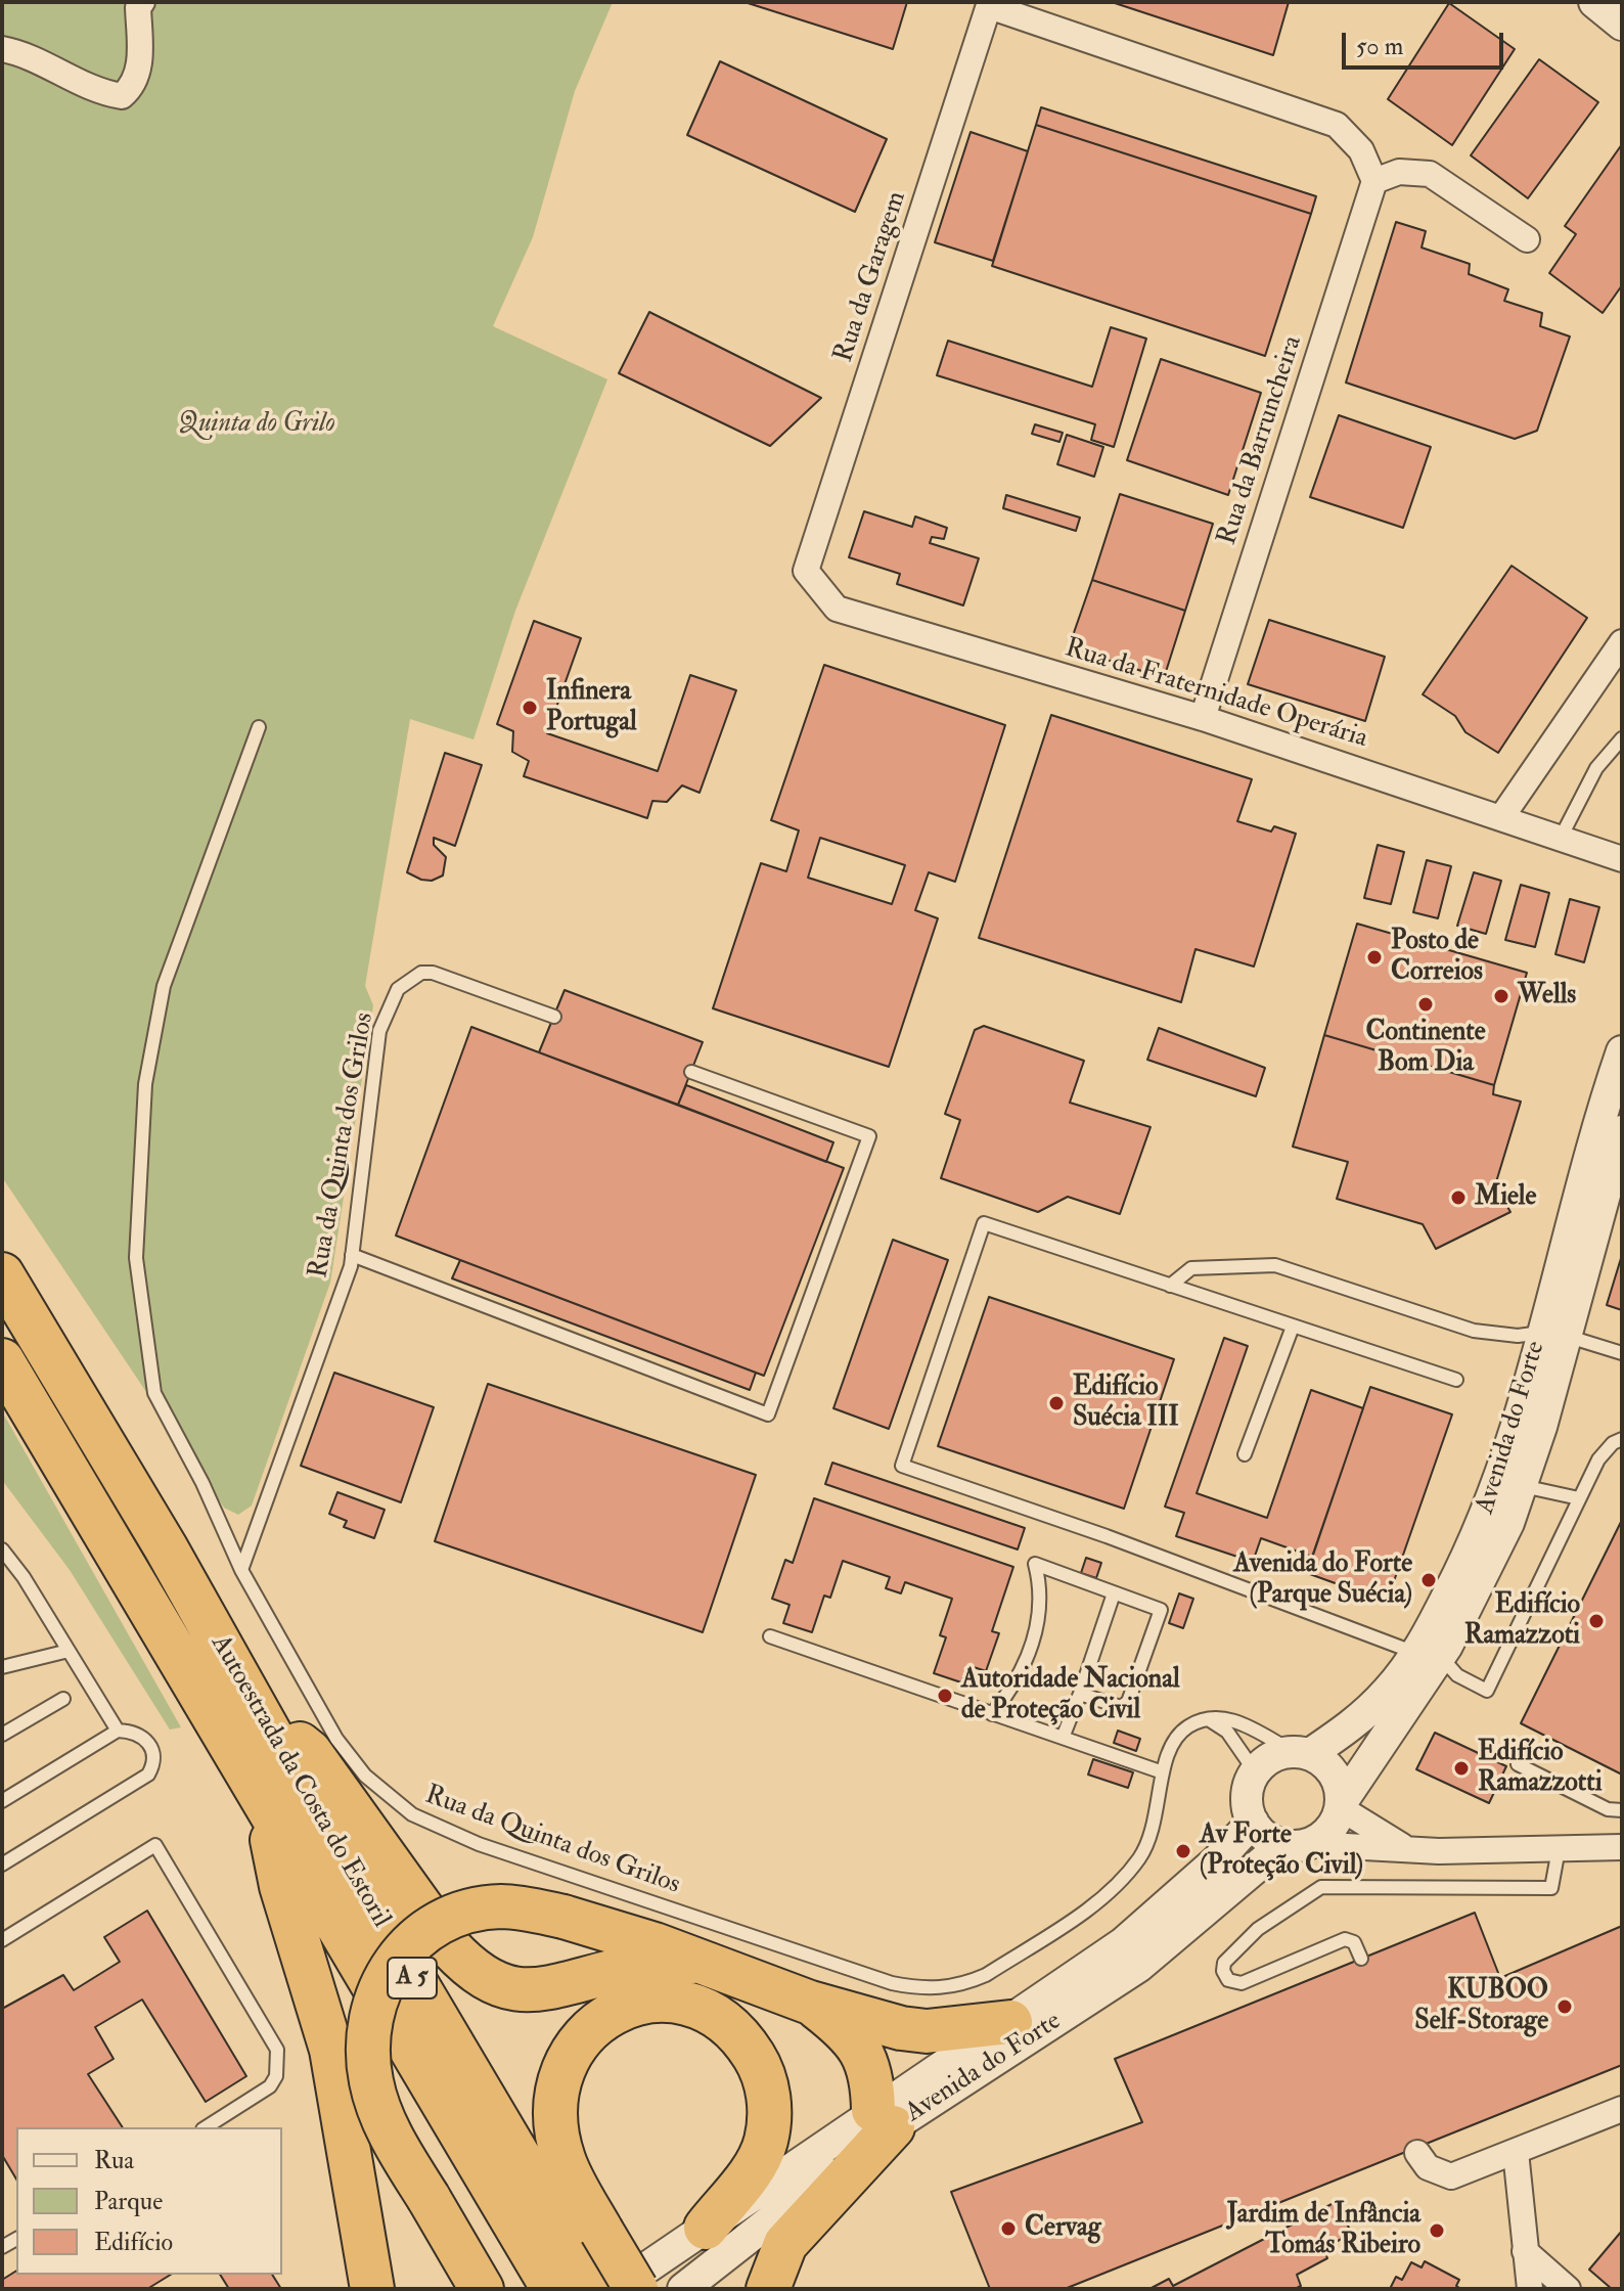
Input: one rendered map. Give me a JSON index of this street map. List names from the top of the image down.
{
  "streets": {
    "highway": ["Autoestrada da Costa do Estoril", "A 5"],
    "street": [
      "Rua da Garagem",
      "Rua da Barruncheira",
      "Rua da Fraternidade Operária",
      "Avenida do Forte"
    ],
    "lane": ["Rua da Quinta dos Grilos"]
  },
  "crossings": [
    ["Rua da Garagem", "Rua da Fraternidade Operária"],
    ["Rua da Barruncheira", "Rua da Fraternidade Operária"]
  ],
  "parks": ["Quinta do Grilo"],
  "places": [
    "Infinera Portugal",
    "Posto de Correios",
    "Wells",
    "Continente Bom Dia",
    "Miele",
    "Edifício Suécia III",
    "Avenida do Forte (Parque Suécia)",
    "Edifício Ramazzoti",
    "Autoridade Nacional de Proteção Civil",
    "Edifício Ramazzotti",
    "Av Forte (Proteção Civil)",
    "KUBOO Self-Storage",
    "Cervag",
    "Jardim de Infância Tomás Ribeiro"
  ],
  "legend": ["Rua", "Parque", "Edifício"],
  "scale_bar": "50 m"
}
